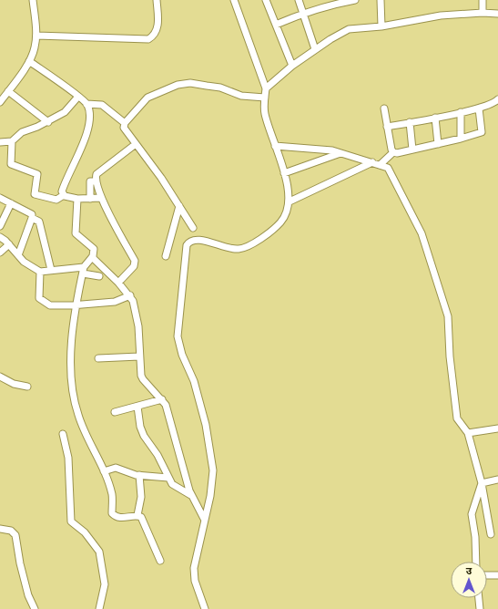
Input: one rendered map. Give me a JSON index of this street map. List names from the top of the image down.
{
  "north": "top"
}
